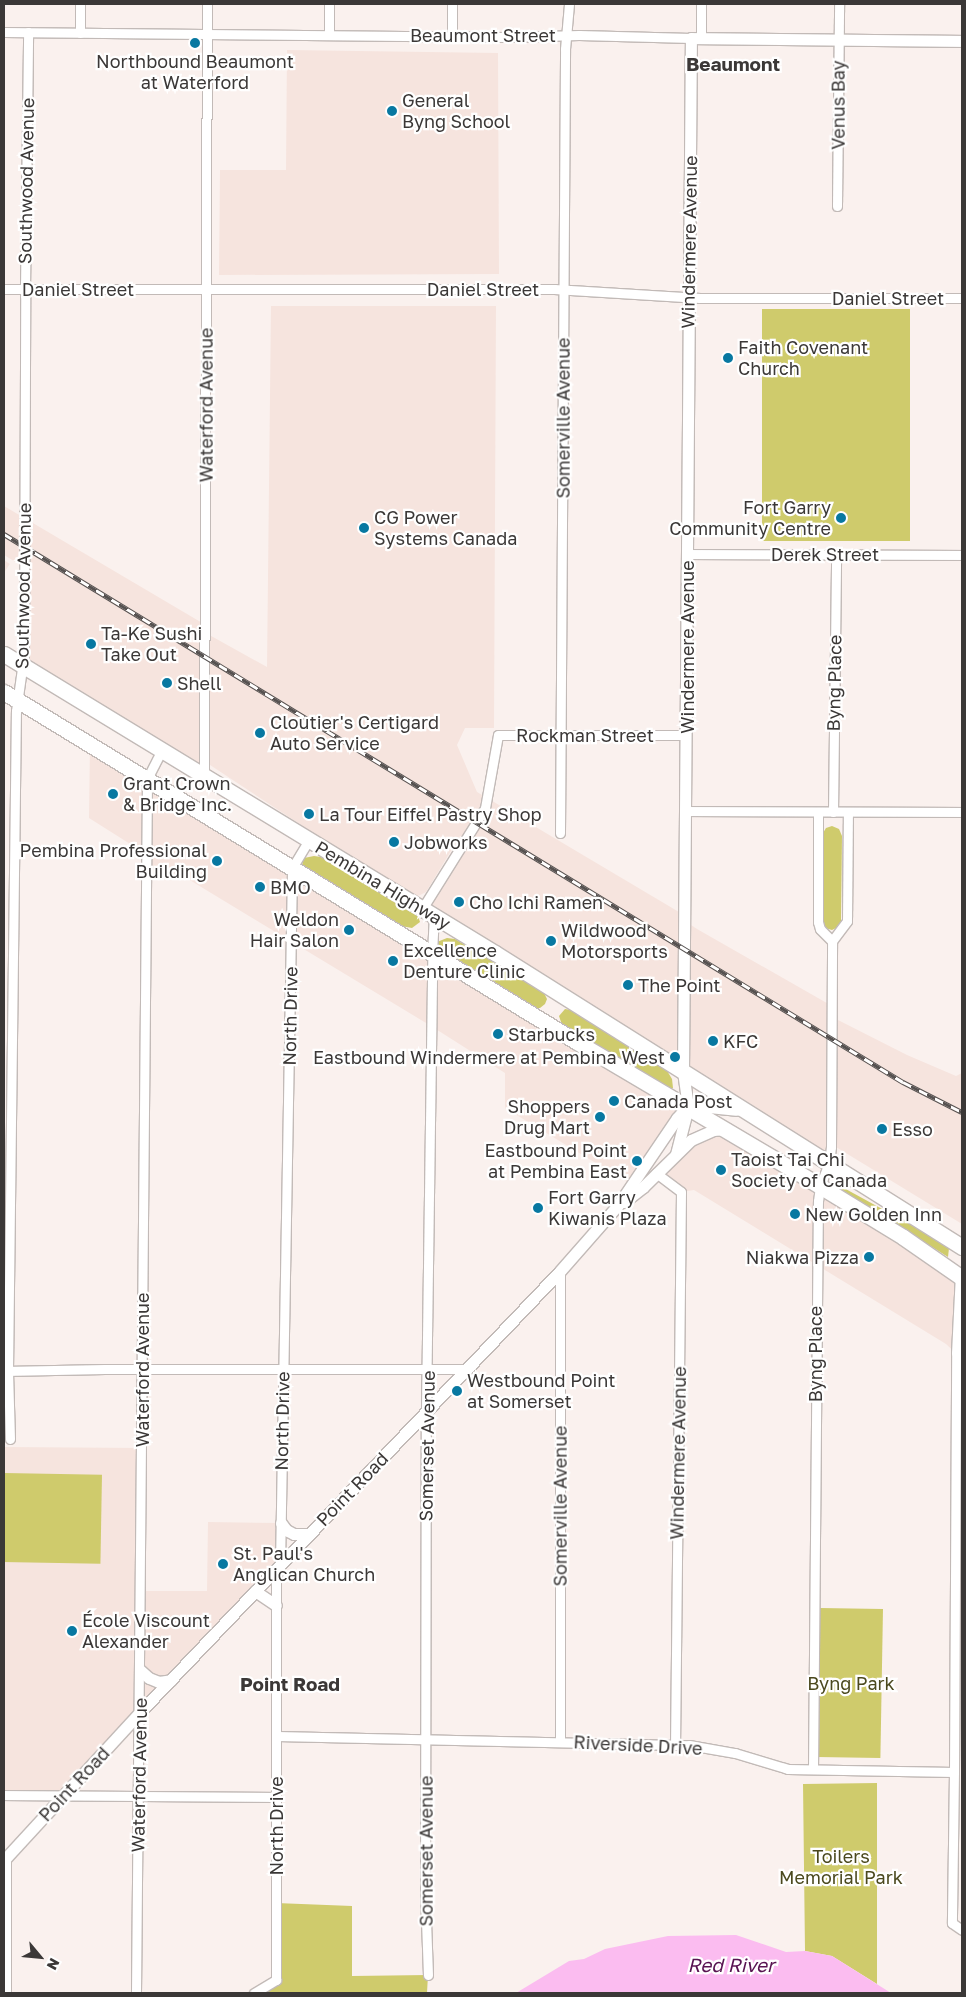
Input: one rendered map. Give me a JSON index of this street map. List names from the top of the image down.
{
  "streets": {
    "main road": ["Pembina Highway"],
    "street": [
      "Beaumont Street",
      "Venus Bay",
      "Southwood Avenue",
      "Windermere Avenue",
      "Daniel Street",
      "Waterford Avenue",
      "Somerville Avenue",
      "Derek Street",
      "Byng Place",
      "Rockman Street",
      "North Drive",
      "Somerset Avenue",
      "Point Road",
      "Riverside Drive"
    ]
  },
  "crossings": [
    ["Beaumont Street", "Venus Bay"],
    ["Beaumont Street", "Southwood Avenue"],
    ["Beaumont Street", "Windermere Avenue"],
    ["Beaumont Street", "Waterford Avenue"],
    ["Beaumont Street", "Somerville Avenue"],
    ["Southwood Avenue", "Daniel Street"],
    ["Southwood Avenue", "Pembina Highway"],
    ["Windermere Avenue", "Daniel Street"],
    ["Windermere Avenue", "Derek Street"],
    ["Windermere Avenue", "Rockman Street"],
    ["Windermere Avenue", "Pembina Highway"],
    ["Windermere Avenue", "Point Road"],
    ["Windermere Avenue", "Riverside Drive"],
    ["Daniel Street", "Waterford Avenue"],
    ["Daniel Street", "Somerville Avenue"],
    ["Waterford Avenue", "Pembina Highway"],
    ["Waterford Avenue", "Point Road"],
    ["Somerville Avenue", "Rockman Street"],
    ["Somerville Avenue", "Point Road"],
    ["Somerville Avenue", "Riverside Drive"],
    ["Derek Street", "Byng Place"],
    ["Byng Place", "Pembina Highway"],
    ["Byng Place", "Riverside Drive"],
    ["Rockman Street", "Pembina Highway"],
    ["Rockman Street", "Somerset Avenue"],
    ["Pembina Highway", "North Drive"],
    ["Pembina Highway", "Somerset Avenue"],
    ["Pembina Highway", "Point Road"],
    ["North Drive", "Point Road"],
    ["North Drive", "Riverside Drive"],
    ["Somerset Avenue", "Point Road"],
    ["Somerset Avenue", "Riverside Drive"]
  ],
  "districts": ["Beaumont", "Point Road"],
  "water": ["Red River"],
  "parks": ["Byng Park", "Toilers Memorial Park"],
  "places": [
    "Northbound Beaumont at Waterford",
    "General Byng School",
    "Faith Covenant Church",
    "Fort Garry Community Centre",
    "CG Power Systems Canada",
    "Ta-Ke Sushi Take Out",
    "Shell",
    "Cloutier's Certigard Auto Service",
    "Grant Crown & Bridge Inc.",
    "La Tour Eiffel Pastry Shop",
    "Jobworks",
    "Pembina Professional Building",
    "BMO",
    "Cho Ichi Ramen",
    "Weldon Hair Salon",
    "Wildwood Motorsports",
    "Excellence Denture Clinic",
    "The Point",
    "Starbucks",
    "KFC",
    "Eastbound Windermere at Pembina West",
    "Canada Post",
    "Shoppers Drug Mart",
    "Esso",
    "Eastbound Point at Pembina East",
    "Taoist Tai Chi Society of Canada",
    "Fort Garry Kiwanis Plaza",
    "New Golden Inn",
    "Niakwa Pizza",
    "Westbound Point at Somerset",
    "St. Paul's Anglican Church",
    "École Viscount Alexander"
  ],
  "north": "bottom right"
}
